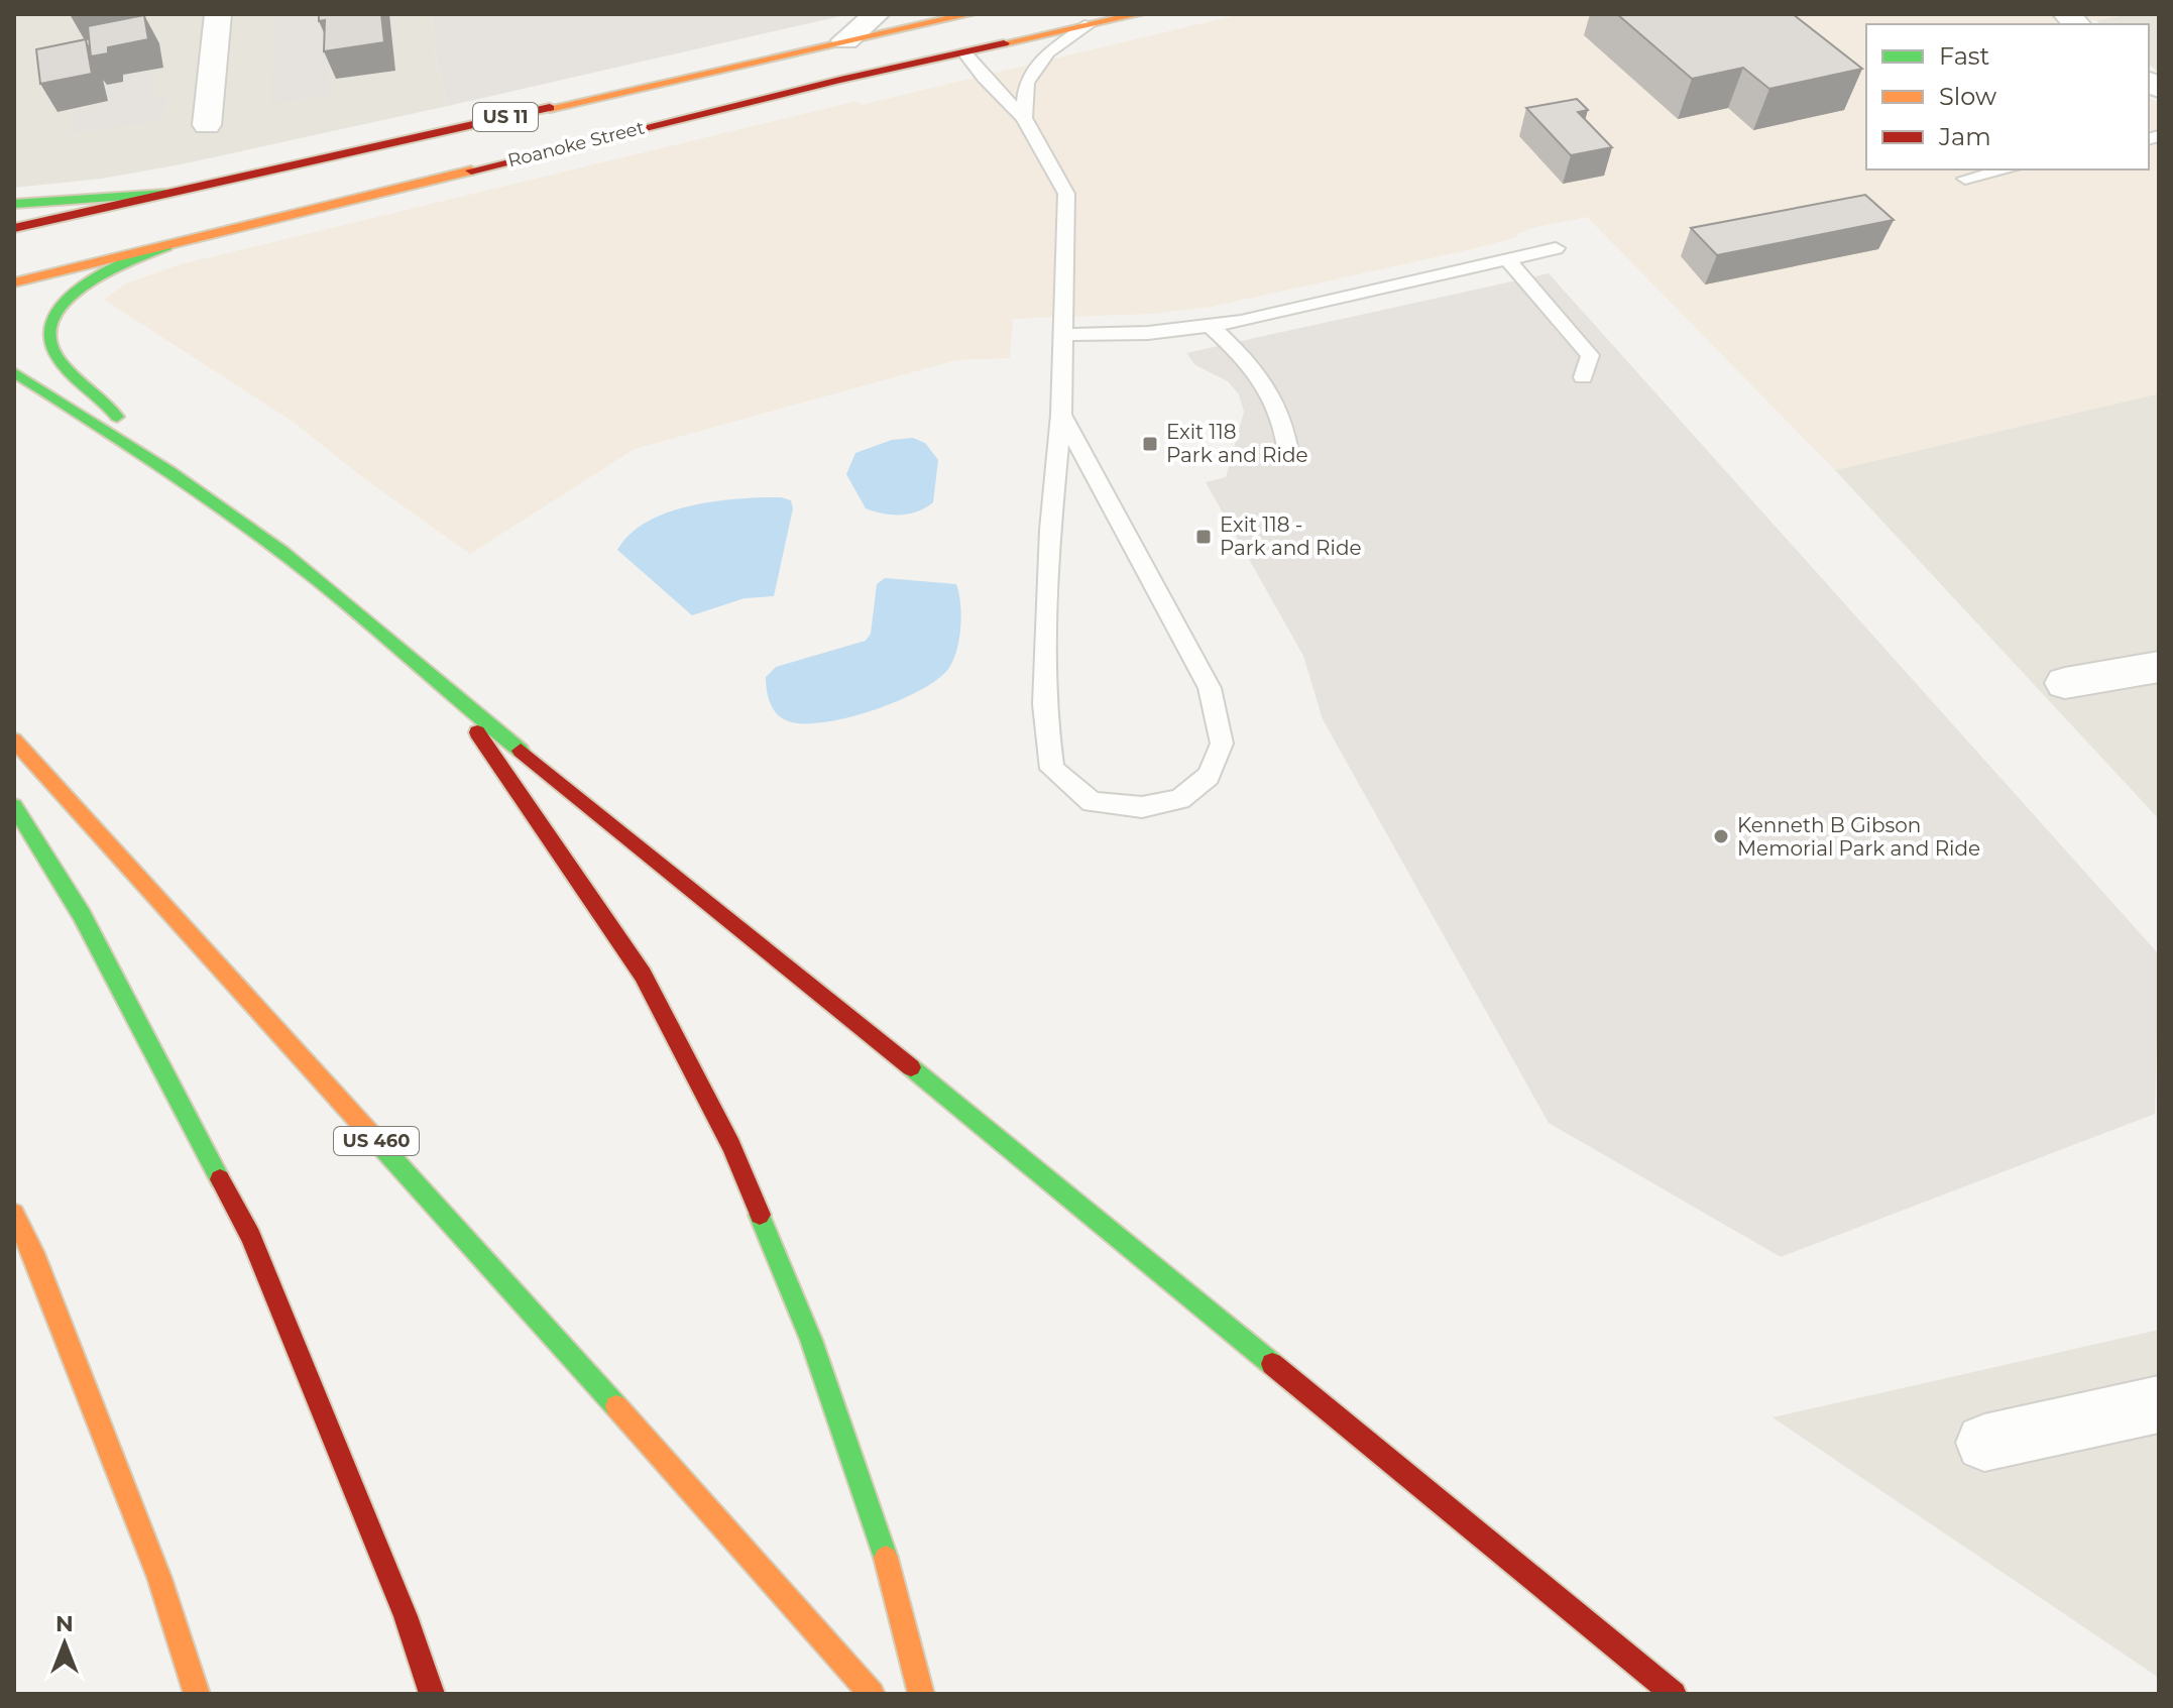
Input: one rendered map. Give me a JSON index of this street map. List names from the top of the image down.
{
  "streets": {
    "main road": ["US 11", "Roanoke Street", "US 460"]
  },
  "places": {
    "transit": ["Exit 118 Park and Ride", "Exit 118 - Park and Ride"],
    "other": ["Kenneth B Gibson Memorial Park and Ride"]
  },
  "legend": ["Fast", "Slow", "Jam"],
  "north": "top"
}
